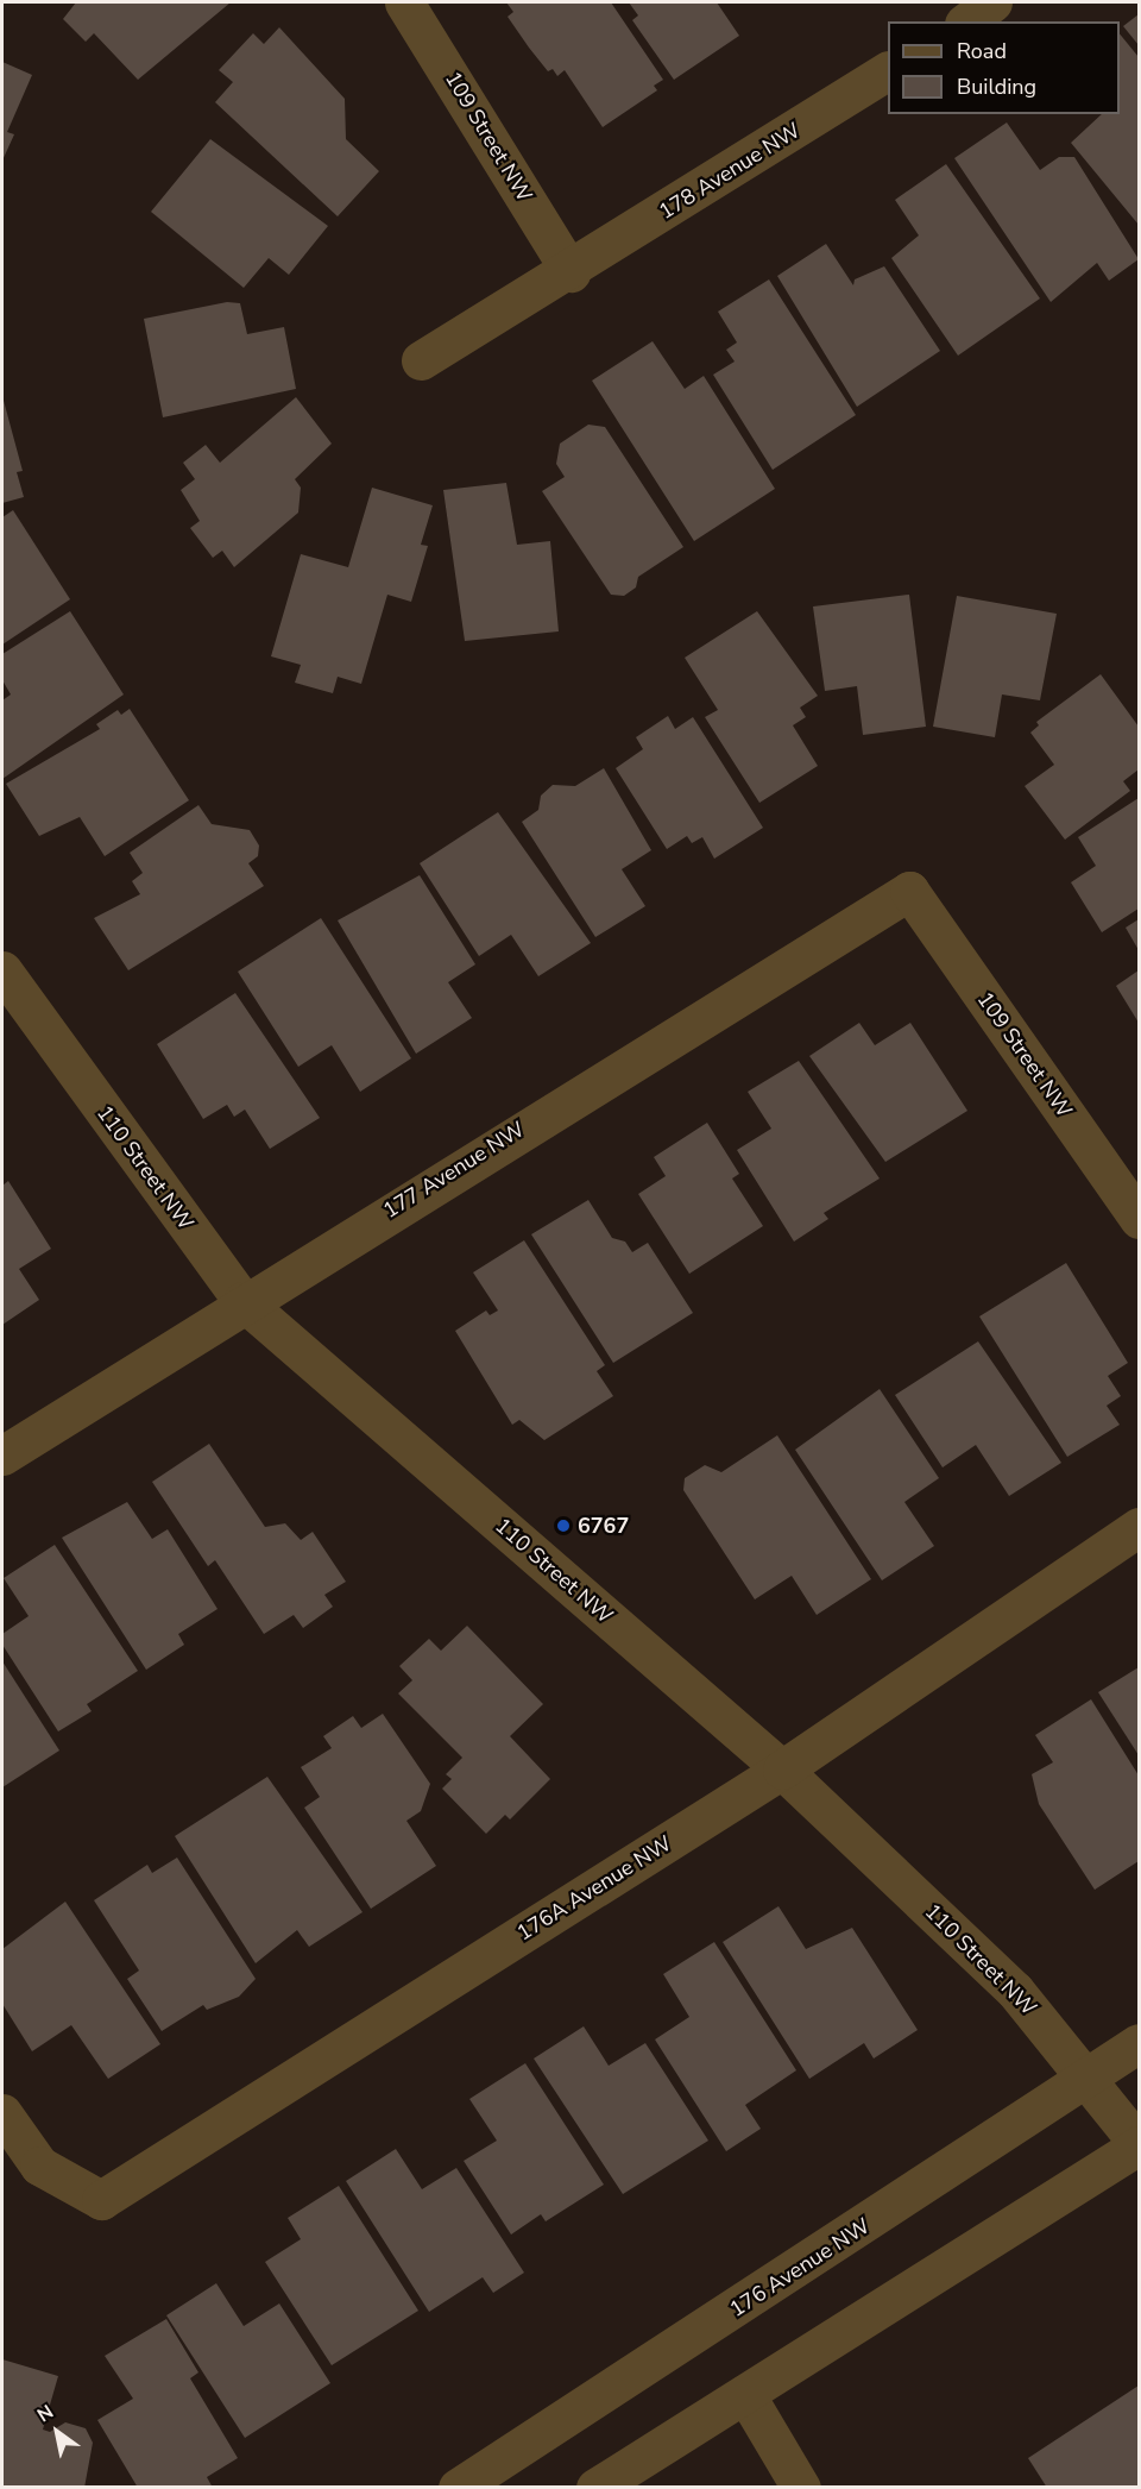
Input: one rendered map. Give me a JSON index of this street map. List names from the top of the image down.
{
  "streets": {
    "street": [
      "109 Street NW",
      "178 Avenue NW",
      "110 Street NW",
      "177 Avenue NW",
      "176A Avenue NW",
      "176 Avenue NW"
    ]
  },
  "crossings": [
    ["109 Street NW", "178 Avenue NW"],
    ["109 Street NW", "177 Avenue NW"],
    ["110 Street NW", "177 Avenue NW"],
    ["110 Street NW", "176A Avenue NW"],
    ["110 Street NW", "176 Avenue NW"]
  ],
  "places": ["6767"],
  "legend": ["Road", "Building"],
  "north": "top left"
}
